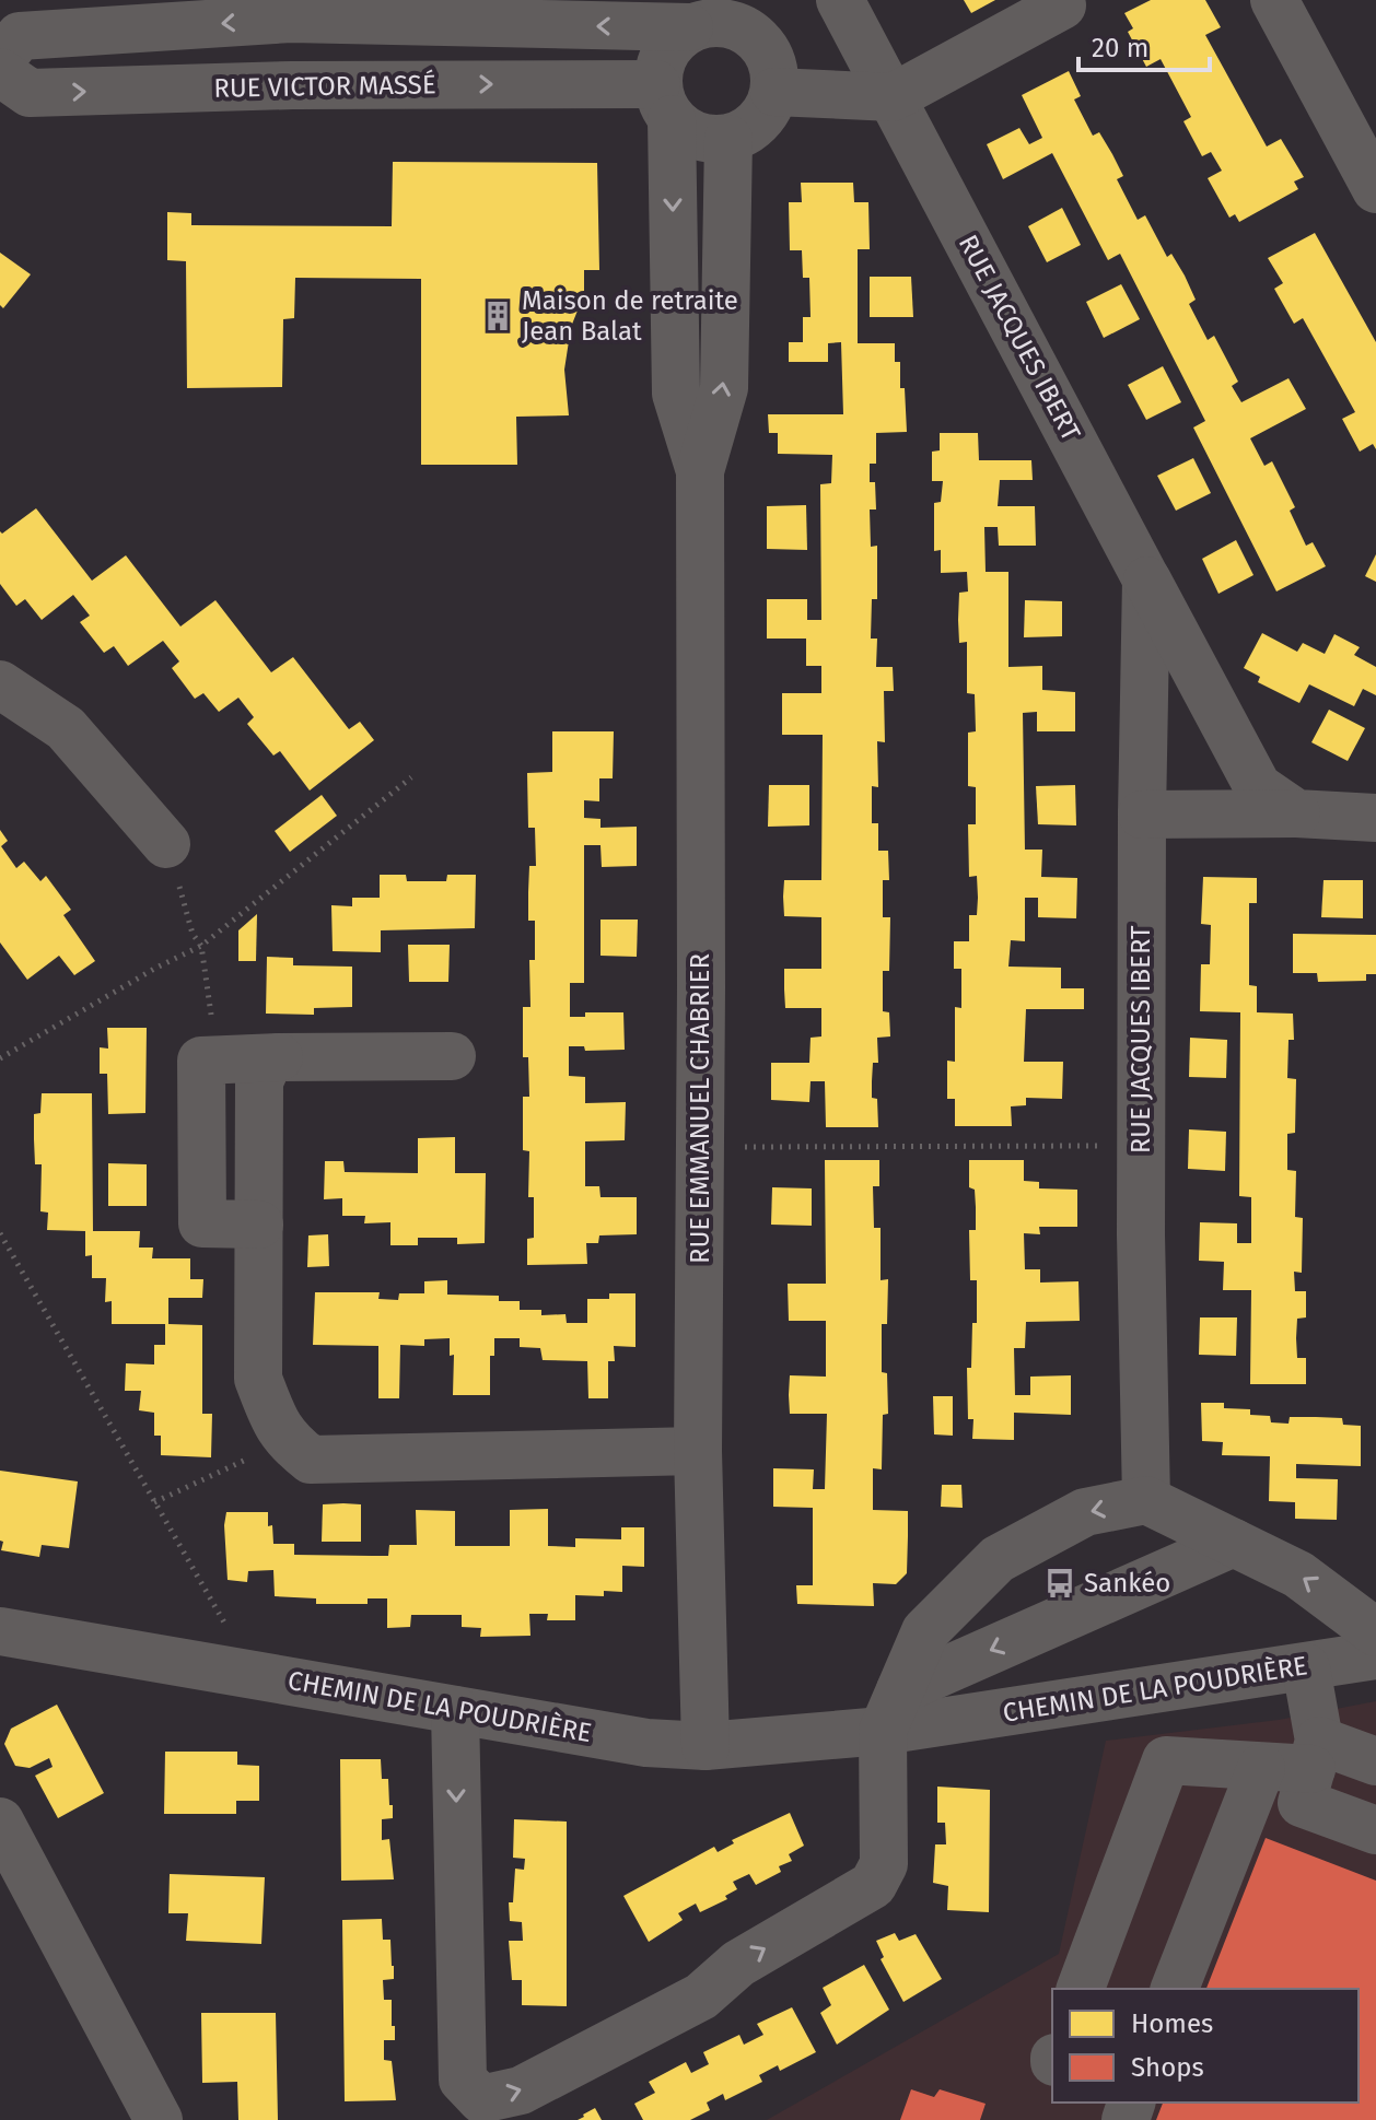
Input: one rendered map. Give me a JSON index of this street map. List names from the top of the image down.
{
  "streets": {
    "street": [
      "RUE VICTOR MASSÉ",
      "RUE JACQUES IBERT",
      "RUE EMMANUEL CHABRIER",
      "CHEMIN DE LA POUDRIÈRE"
    ]
  },
  "crossings": [
    ["RUE VICTOR MASSÉ", "RUE EMMANUEL CHABRIER"],
    ["RUE EMMANUEL CHABRIER", "CHEMIN DE LA POUDRIÈRE"]
  ],
  "places": {
    "building": ["Maison de retraite Jean Balat"],
    "bus stop": ["Sankéo"]
  },
  "legend": ["Homes", "Shops"],
  "scale_bar": "20 m"
}
